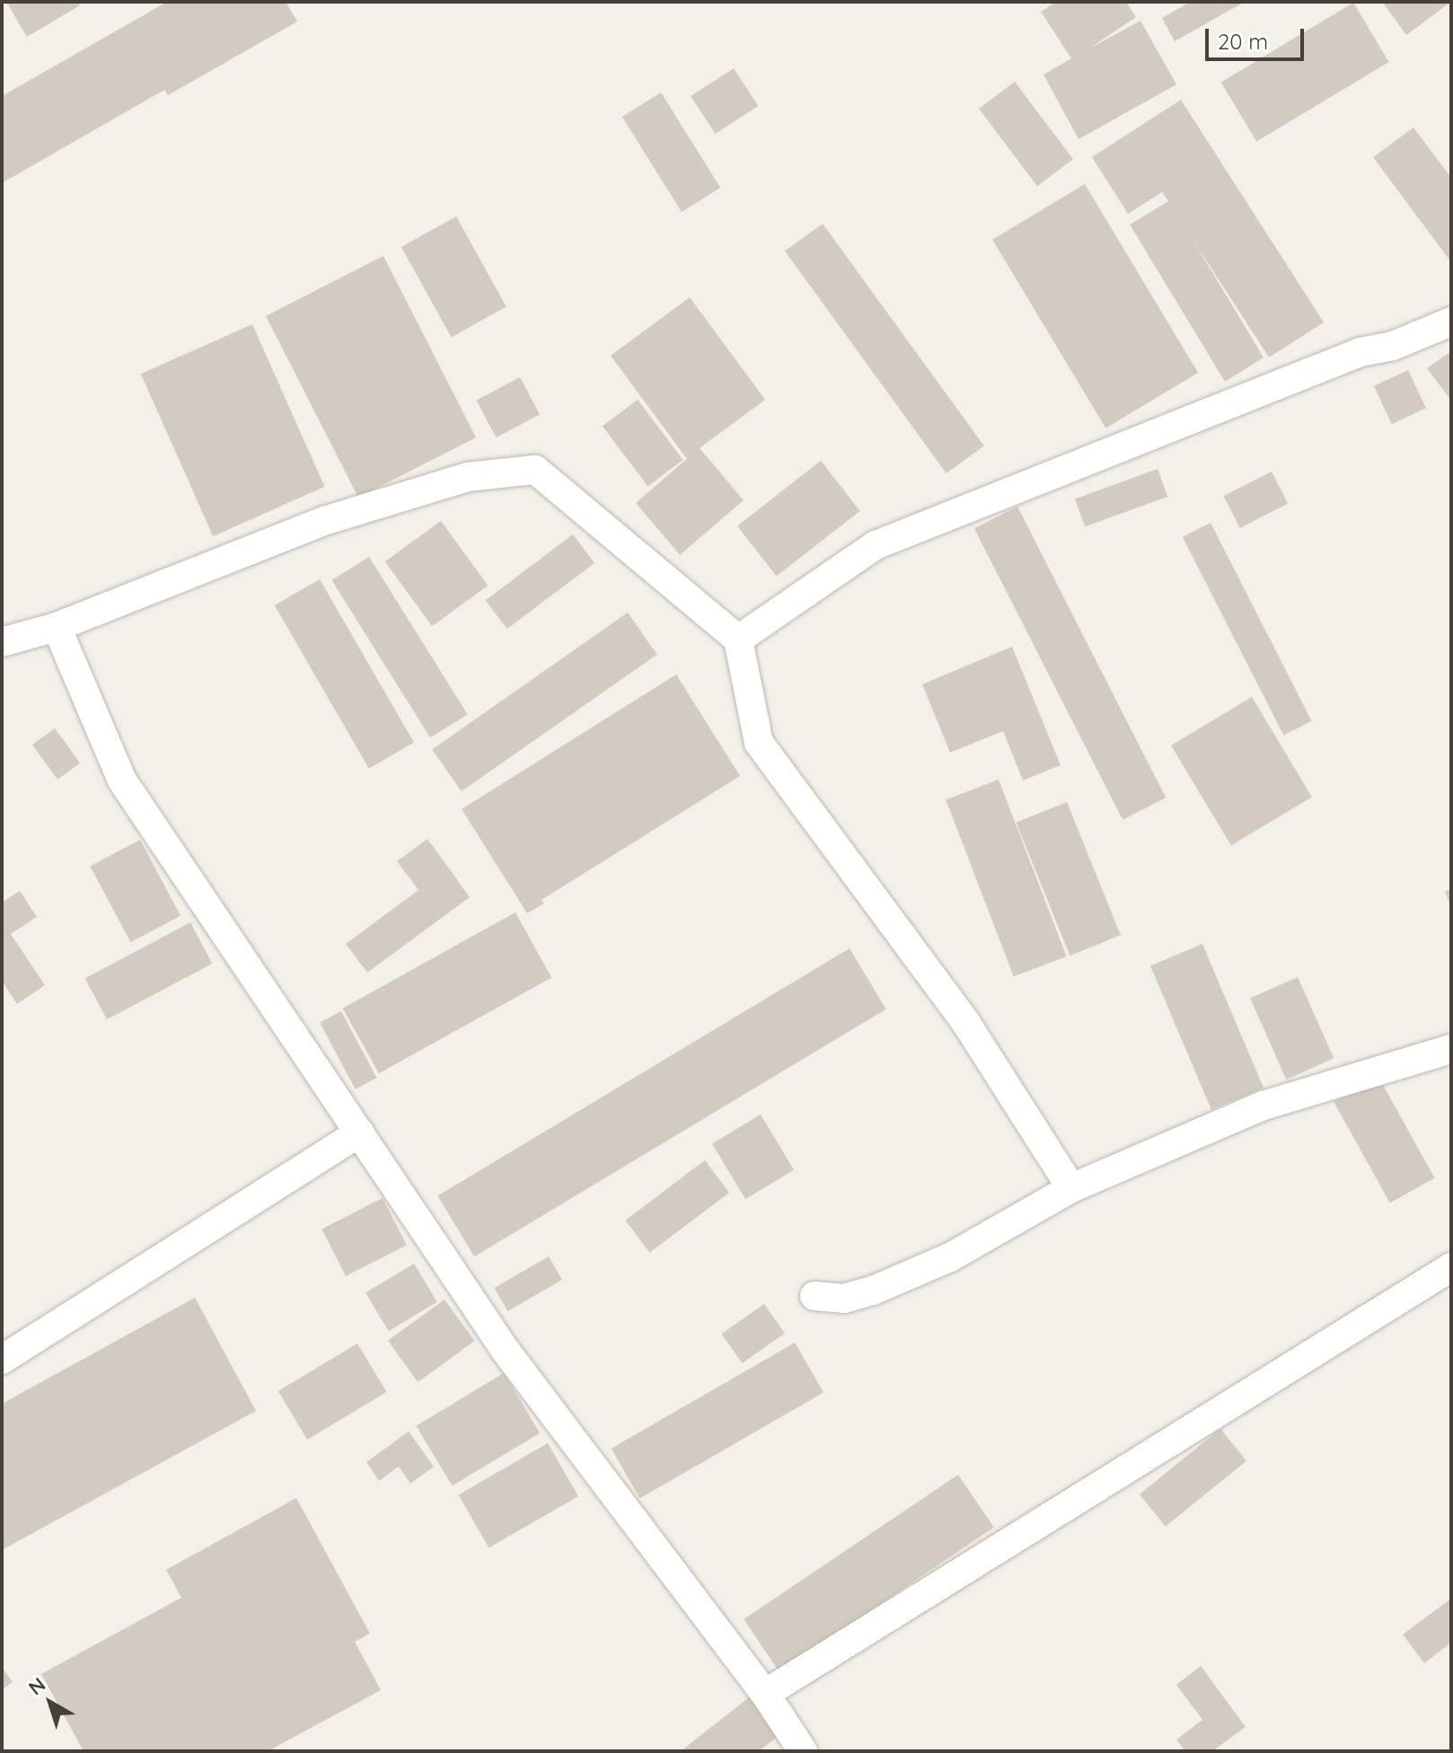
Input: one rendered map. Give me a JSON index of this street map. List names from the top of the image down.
{
  "scale_bar": "20 m",
  "north": "top left"
}
